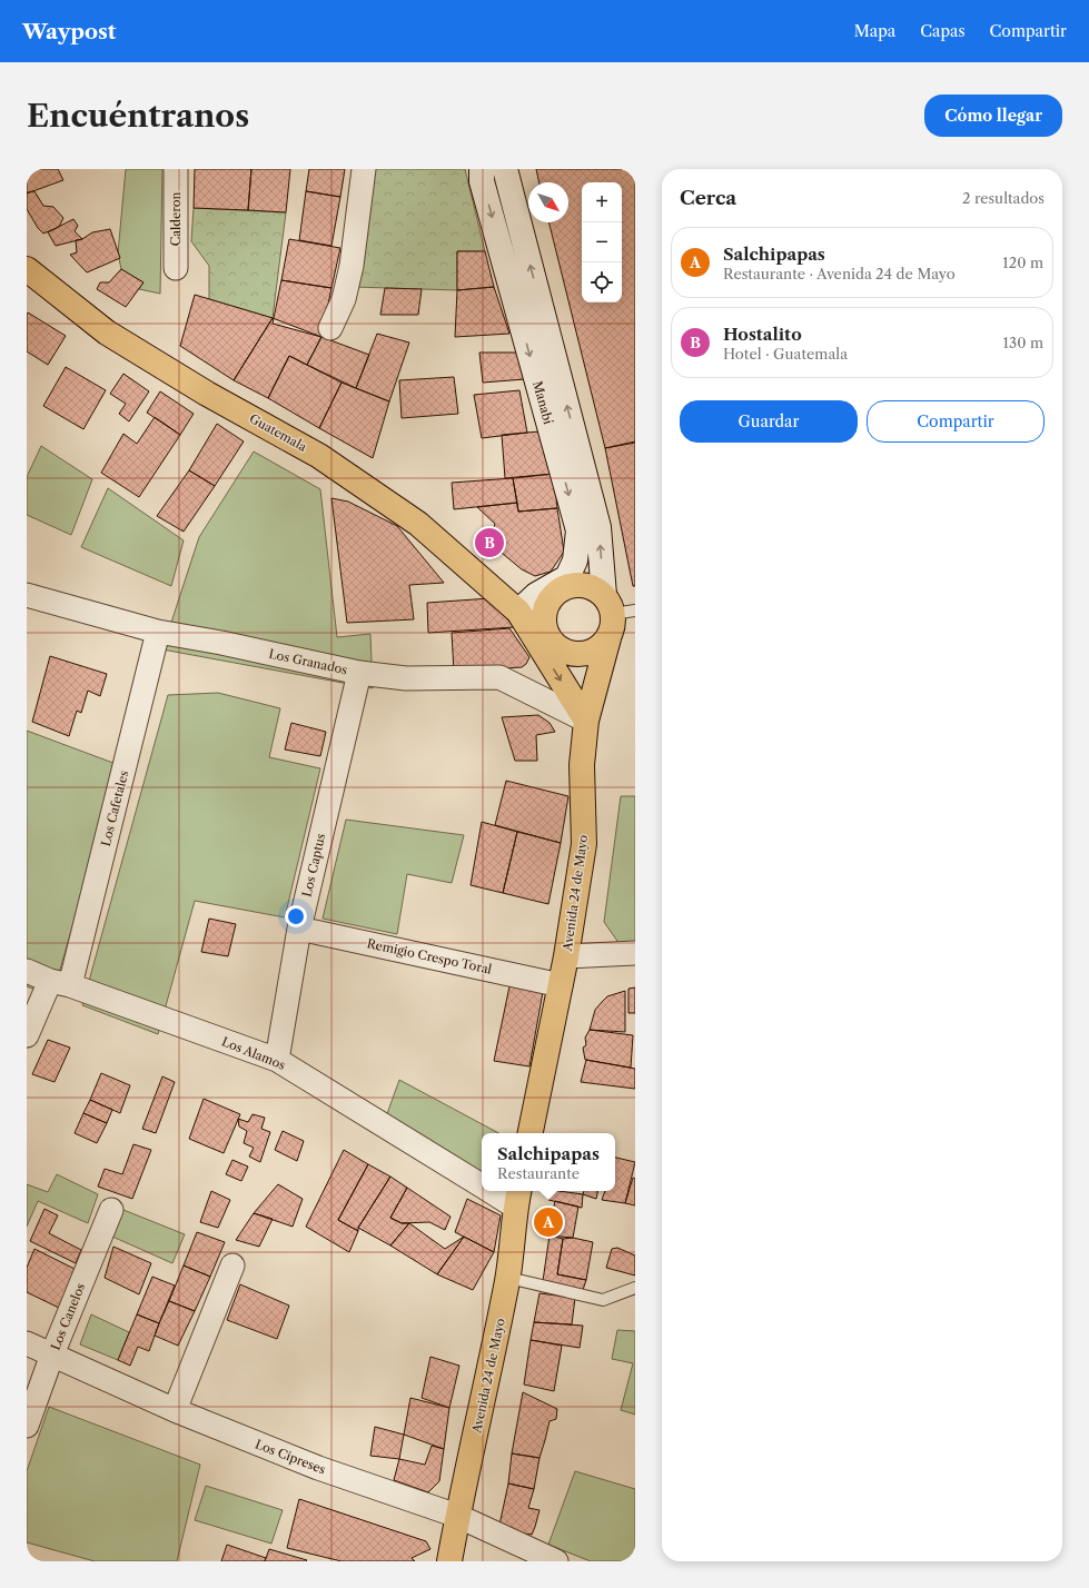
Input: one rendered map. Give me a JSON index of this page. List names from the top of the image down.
{
  "streets": {
    "main road": ["Guatemala", "Avenida 24 de Mayo"],
    "street": [
      "Calderon",
      "Manabí",
      "Los Granados",
      "Los Cafetales",
      "Los Captus",
      "Remigio Crespo Toral",
      "Los Alamos",
      "Los Canelos",
      "Los Cipreses"
    ]
  },
  "crossings": [
    ["Manabí", "Guatemala"],
    ["Manabí", "Avenida 24 de Mayo"],
    ["Los Granados", "Los Cafetales"],
    ["Los Granados", "Los Captus"],
    ["Los Granados", "Avenida 24 de Mayo"],
    ["Los Cafetales", "Los Alamos"],
    ["Los Captus", "Remigio Crespo Toral"],
    ["Los Captus", "Los Alamos"],
    ["Avenida 24 de Mayo", "Remigio Crespo Toral"],
    ["Avenida 24 de Mayo", "Los Alamos"],
    ["Avenida 24 de Mayo", "Los Cipreses"],
    ["Los Canelos", "Los Cipreses"]
  ],
  "north": "bottom right",
  "page": {
    "header": "Waypost",
    "nav": ["Mapa", "Capas", "Compartir"],
    "buttons": [
      "Cómo llegar",
      ["Guardar", "Compartir"]
    ],
    "title": "Encuéntranos",
    "heading": ["Cerca", "2 resultados"],
    "map_buttons": ["+", "−"],
    "list": [
      {
        "mark": "A",
        "name": "Salchipapas",
        "note": "Restaurante · Avenida 24 de Mayo",
        "value": "120 m"
      },
      {
        "mark": "B",
        "name": "Hostalito",
        "note": "Hotel · Guatemala",
        "value": "130 m"
      }
    ],
    "pins": ["B", "A"],
    "popup": ["Salchipapas", "Restaurante"]
  }
}
